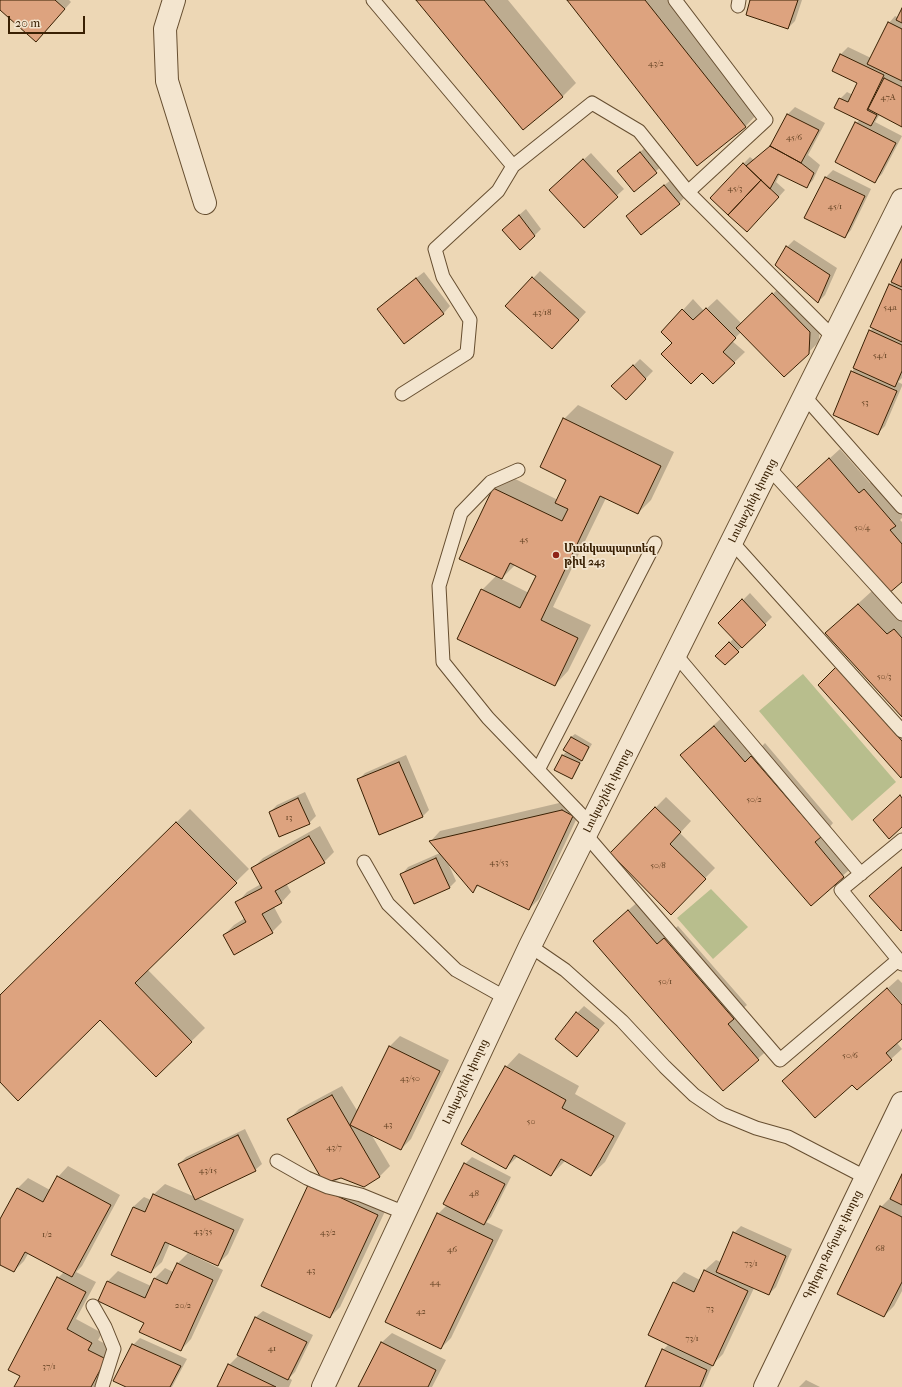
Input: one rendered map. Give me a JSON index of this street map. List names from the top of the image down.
{
  "streets": {
    "street": ["Լուկաշինի փողոց", "Գրիգոր Զոհրաբ փողոց"]
  },
  "places": ["Մանկապարտեզ թիվ 243"],
  "house_numbers": [
    "43/2",
    "47A",
    "45/6",
    "45/3",
    "45/1",
    "54a",
    "43/18",
    "54/1",
    "53",
    "50/4",
    "45",
    "50/3",
    "50/2",
    "13",
    "43/53",
    "50/8",
    "50/1",
    "50/6",
    "43/50",
    "50",
    "43",
    "43/7",
    "43/15",
    "48",
    "43/35",
    "43/2",
    "1/2",
    "68",
    "46",
    "73/1",
    "43",
    "44",
    "20/2",
    "73",
    "42",
    "73/1",
    "41",
    "37/1"
  ],
  "scale_bar": "20 m"
}
